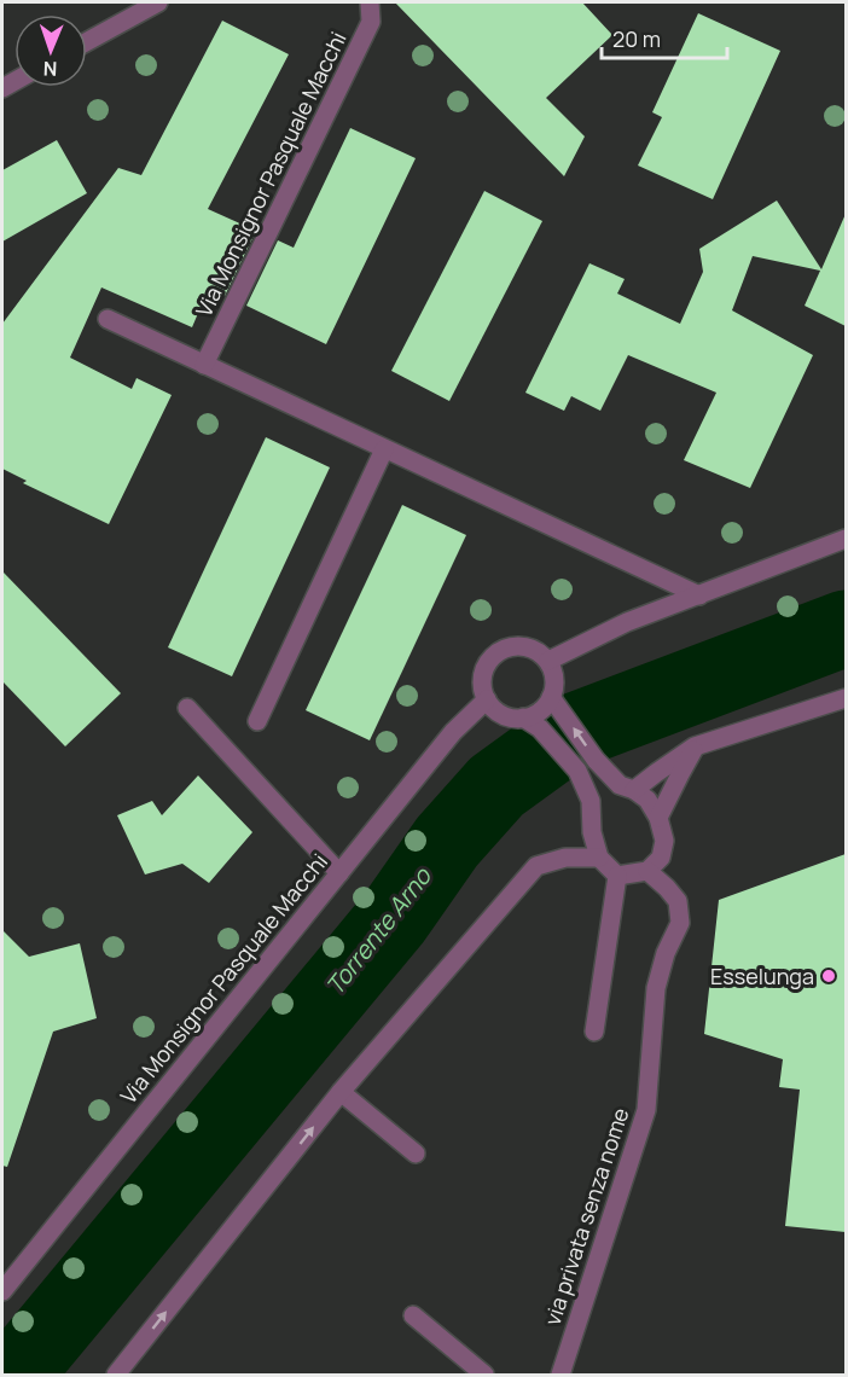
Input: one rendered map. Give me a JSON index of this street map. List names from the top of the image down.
{
  "streets": {
    "street": ["Via Monsignor Pasquale Macchi", "via privata senza nome"]
  },
  "water": ["Torrente Arno"],
  "places": ["Esselunga"],
  "scale_bar": "20 m",
  "north": "bottom"
}
